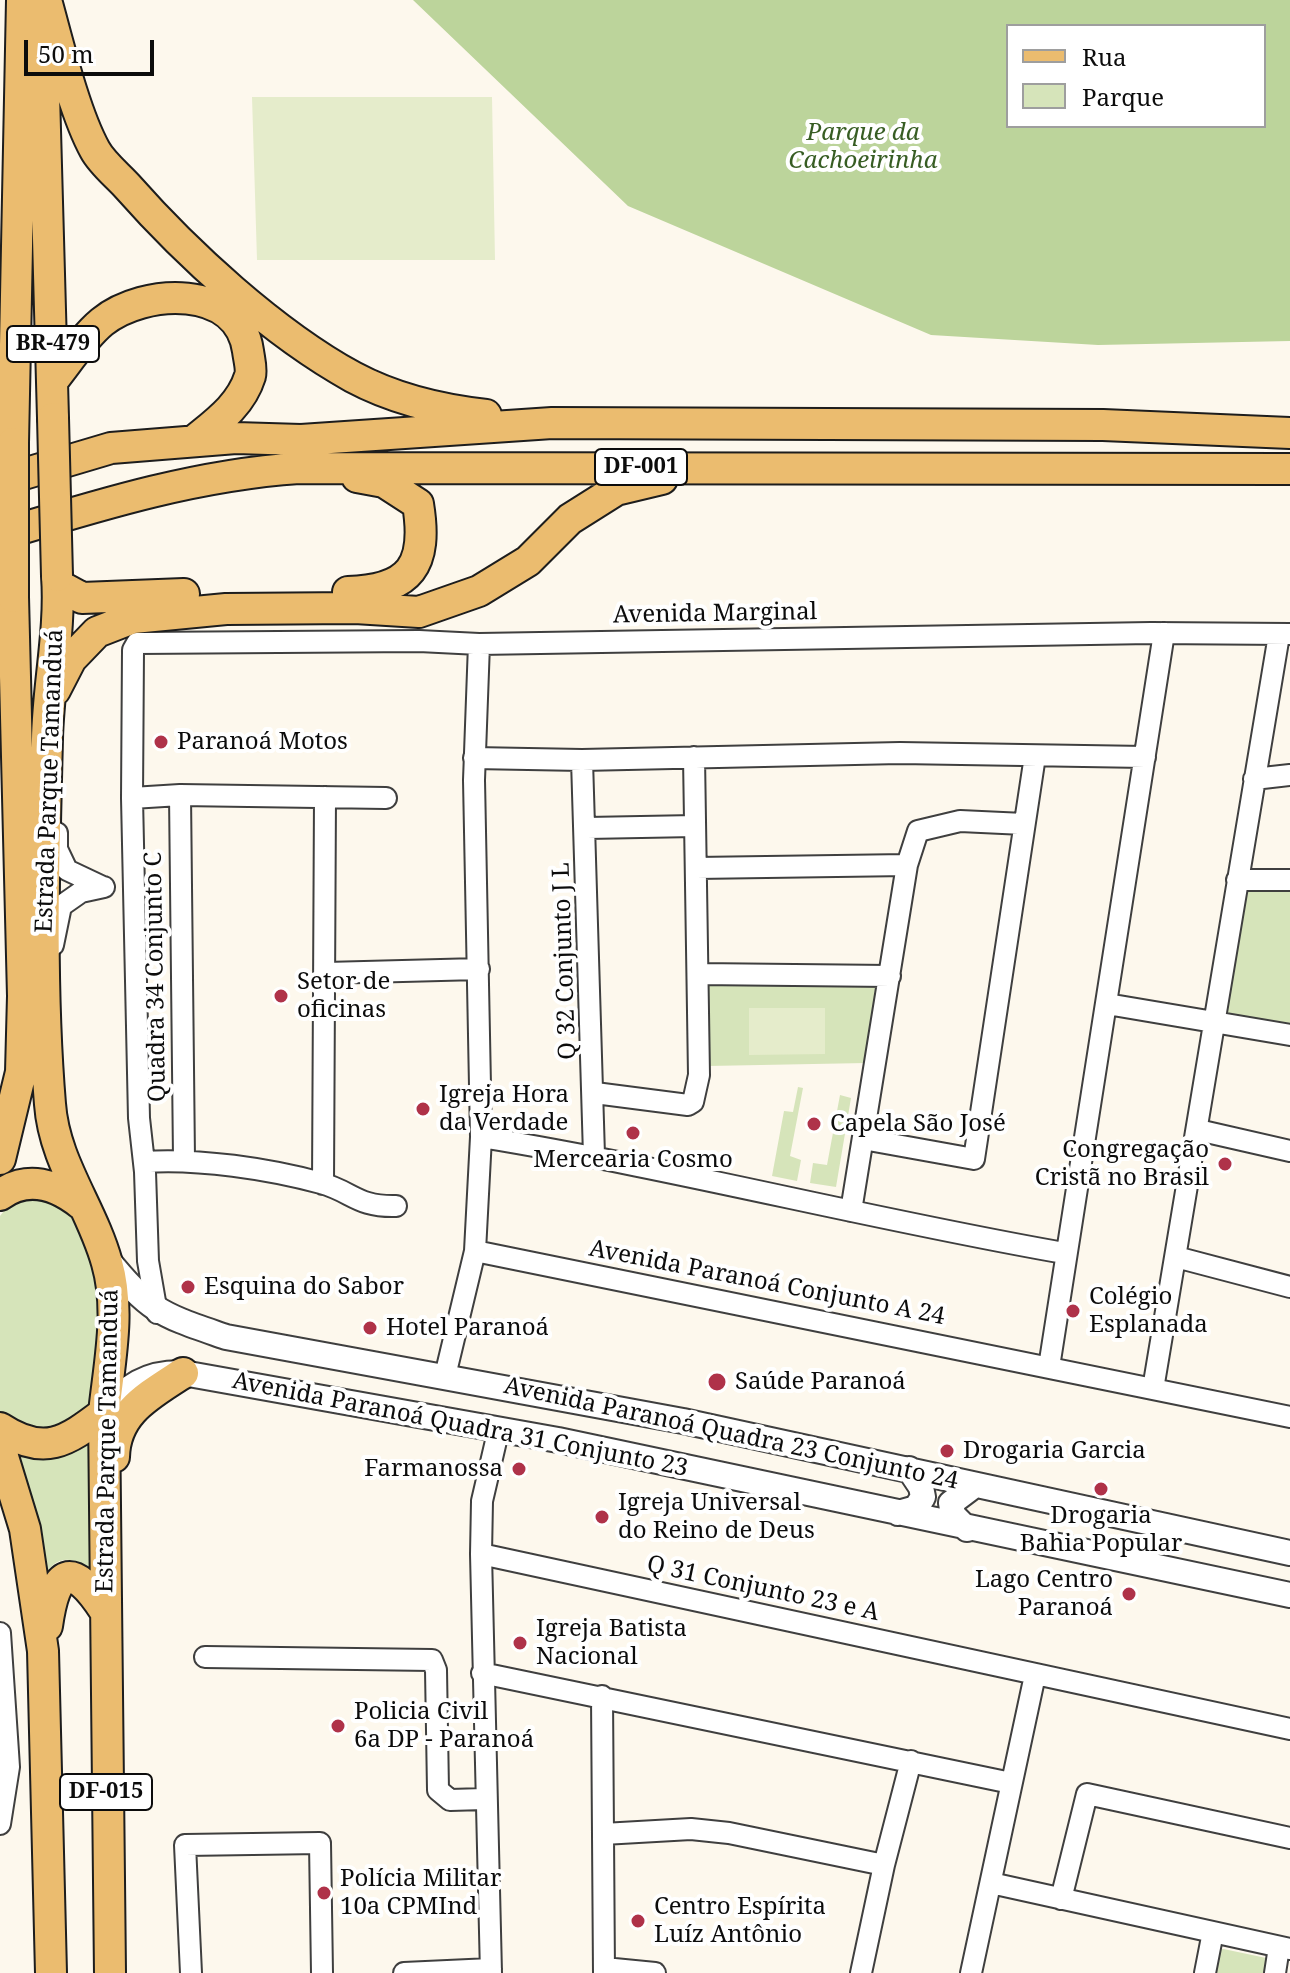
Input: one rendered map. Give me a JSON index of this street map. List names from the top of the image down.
{
  "streets": {
    "main road": [
      "BR-479",
      "DF-001",
      "Estrada Parque Tamanduá",
      "DF-015"
    ],
    "street": [
      "Avenida Marginal",
      "Q 32 Conjunto J L",
      "Quadra 34 Conjunto C",
      "Avenida Paranoá Conjunto A 24",
      "Avenida Paranoá Quadra 31 Conjunto 23",
      "Avenida Paranoá Quadra 23 Conjunto 24",
      "Q 31 Conjunto 23 e A"
    ]
  },
  "crossings": [
    ["BR-479", "Estrada Parque Tamanduá"],
    ["Estrada Parque Tamanduá", "Avenida Paranoá Quadra 31 Conjunto 23"]
  ],
  "parks": ["Parque da Cachoeirinha"],
  "places": [
    "Paranoá Motos",
    "Setor de oficinas",
    "Igreja Hora da Verdade",
    "Capela São José",
    "Mercearia Cosmo",
    "Congregação Cristã no Brasil",
    "Esquina do Sabor",
    "Colégio Esplanada",
    "Hotel Paranoá",
    "Saúde Paranoá",
    "Drogaria Garcia",
    "Farmanossa",
    "Drogaria Bahia Popular",
    "Igreja Universal do Reino de Deus",
    "Lago Centro Paranoá",
    "Igreja Batista Nacional",
    "Policia Civil 6a DP - Paranoá",
    "Polícia Militar 10a CPMInd",
    "Centro Espírita Luíz Antônio"
  ],
  "legend": ["Rua", "Parque"],
  "scale_bar": "50 m"
}
